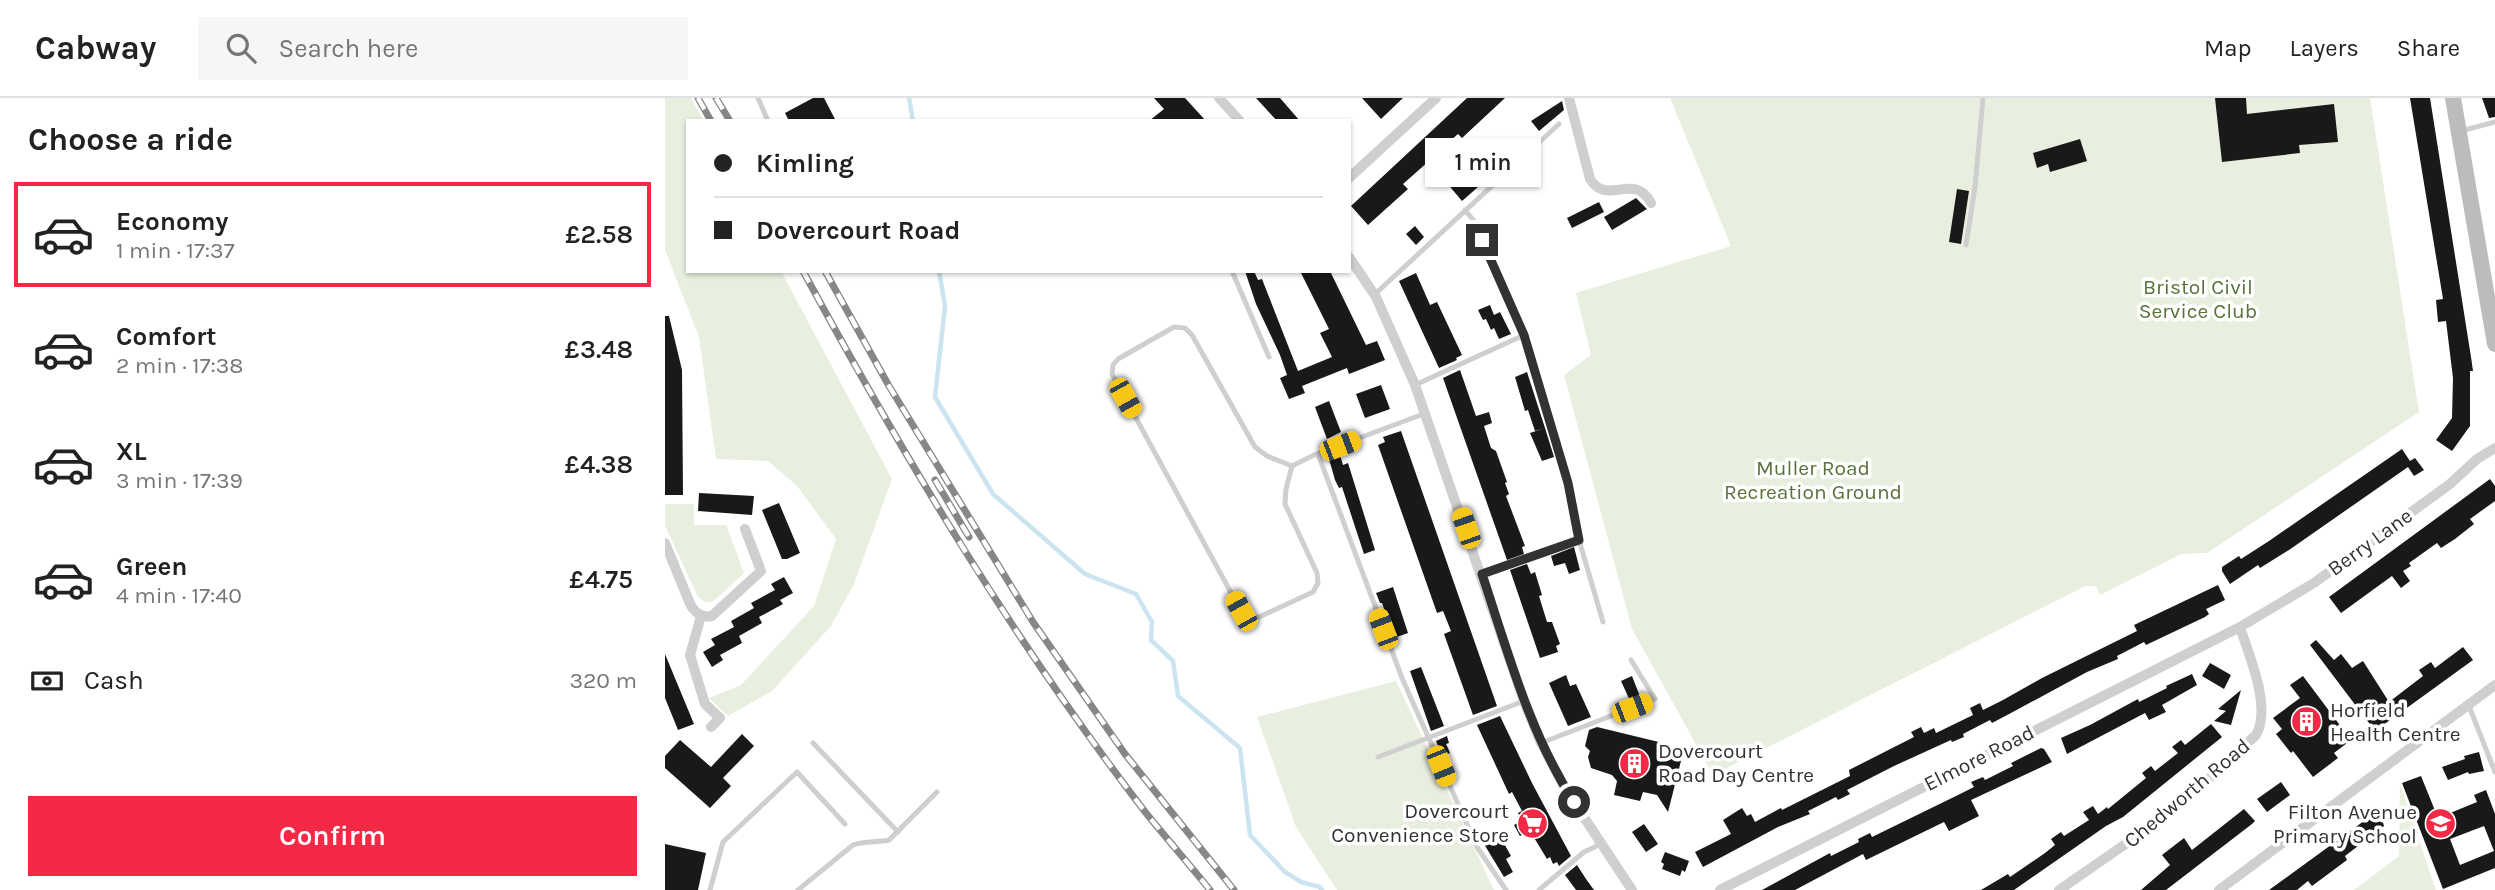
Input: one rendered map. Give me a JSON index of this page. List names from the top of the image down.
{
  "streets": {
    "street": ["Berry Lane", "Elmore Road", "Chedworth Road"]
  },
  "crossings": [
    ["Berry Lane", "Elmore Road"],
    ["Berry Lane", "Chedworth Road"],
    ["Elmore Road", "Chedworth Road"]
  ],
  "parks": ["Bristol Civil Service Club", "Muller Road Recreation Ground"],
  "places": {
    "building": ["Horfield Health Centre", "Dovercourt Road Day Centre"],
    "supermarket": ["Dovercourt Convenience Store"],
    "school or university": ["Filton Avenue Primary School"]
  },
  "page": {
    "header": "Cabway",
    "search": "Search here",
    "nav": ["Map", "Layers", "Share"],
    "heading": "Choose a ride",
    "banner": ["Kimling", "Dovercourt Road"],
    "bubble": "1 min",
    "list": [
      {
        "name": "Economy",
        "note": "1 min · 17:37",
        "value": "£2.58"
      },
      {
        "name": "Comfort",
        "note": "2 min · 17:38",
        "value": "£3.48"
      },
      {
        "name": "XL",
        "note": "3 min · 17:39",
        "value": "£4.38"
      },
      {
        "name": "Green",
        "note": "4 min · 17:40",
        "value": "£4.75"
      }
    ],
    "pay": ["Cash", "320 m"],
    "buttons": "Confirm"
  }
}
